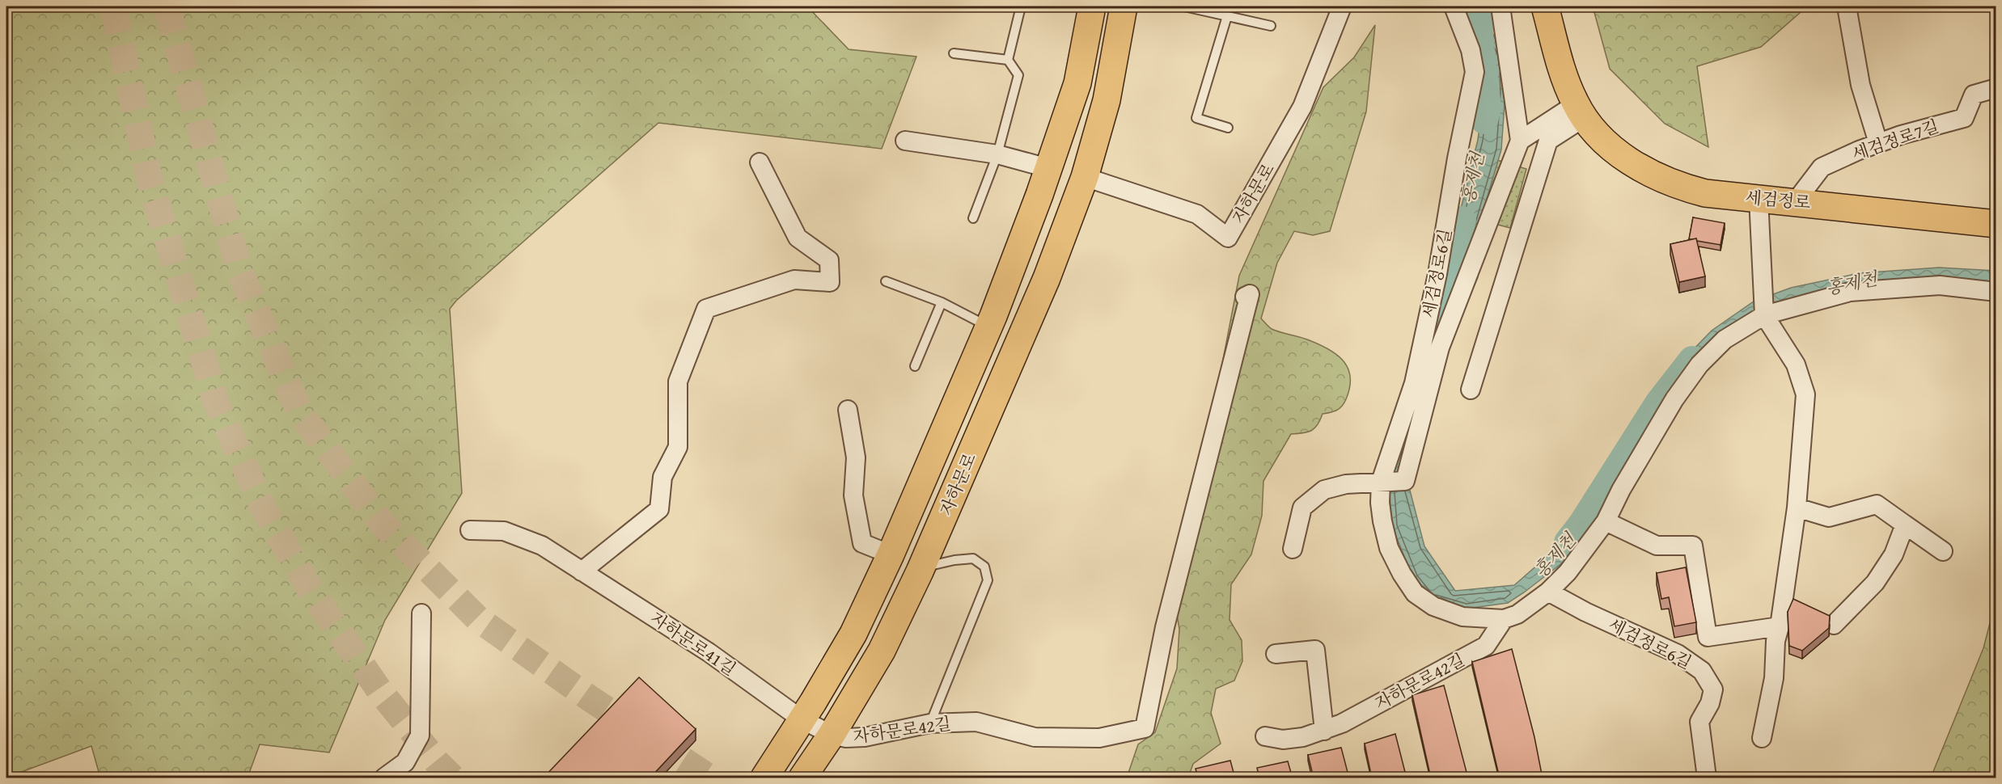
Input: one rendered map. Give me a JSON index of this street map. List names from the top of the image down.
{
  "streets": {
    "main road": ["자하문로", "세검정로"],
    "street": [
      "세검정로7길",
      "세검정로6길",
      "자하문로41길",
      "자하문로42길"
    ]
  },
  "crossings": [
    ["세검정로7길", "세검정로"],
    ["자하문로", "자하문로41길"],
    ["자하문로", "자하문로42길"],
    ["세검정로6길", "자하문로42길"],
    ["자하문로41길", "자하문로42길"]
  ],
  "water": ["홍제천"]
}
